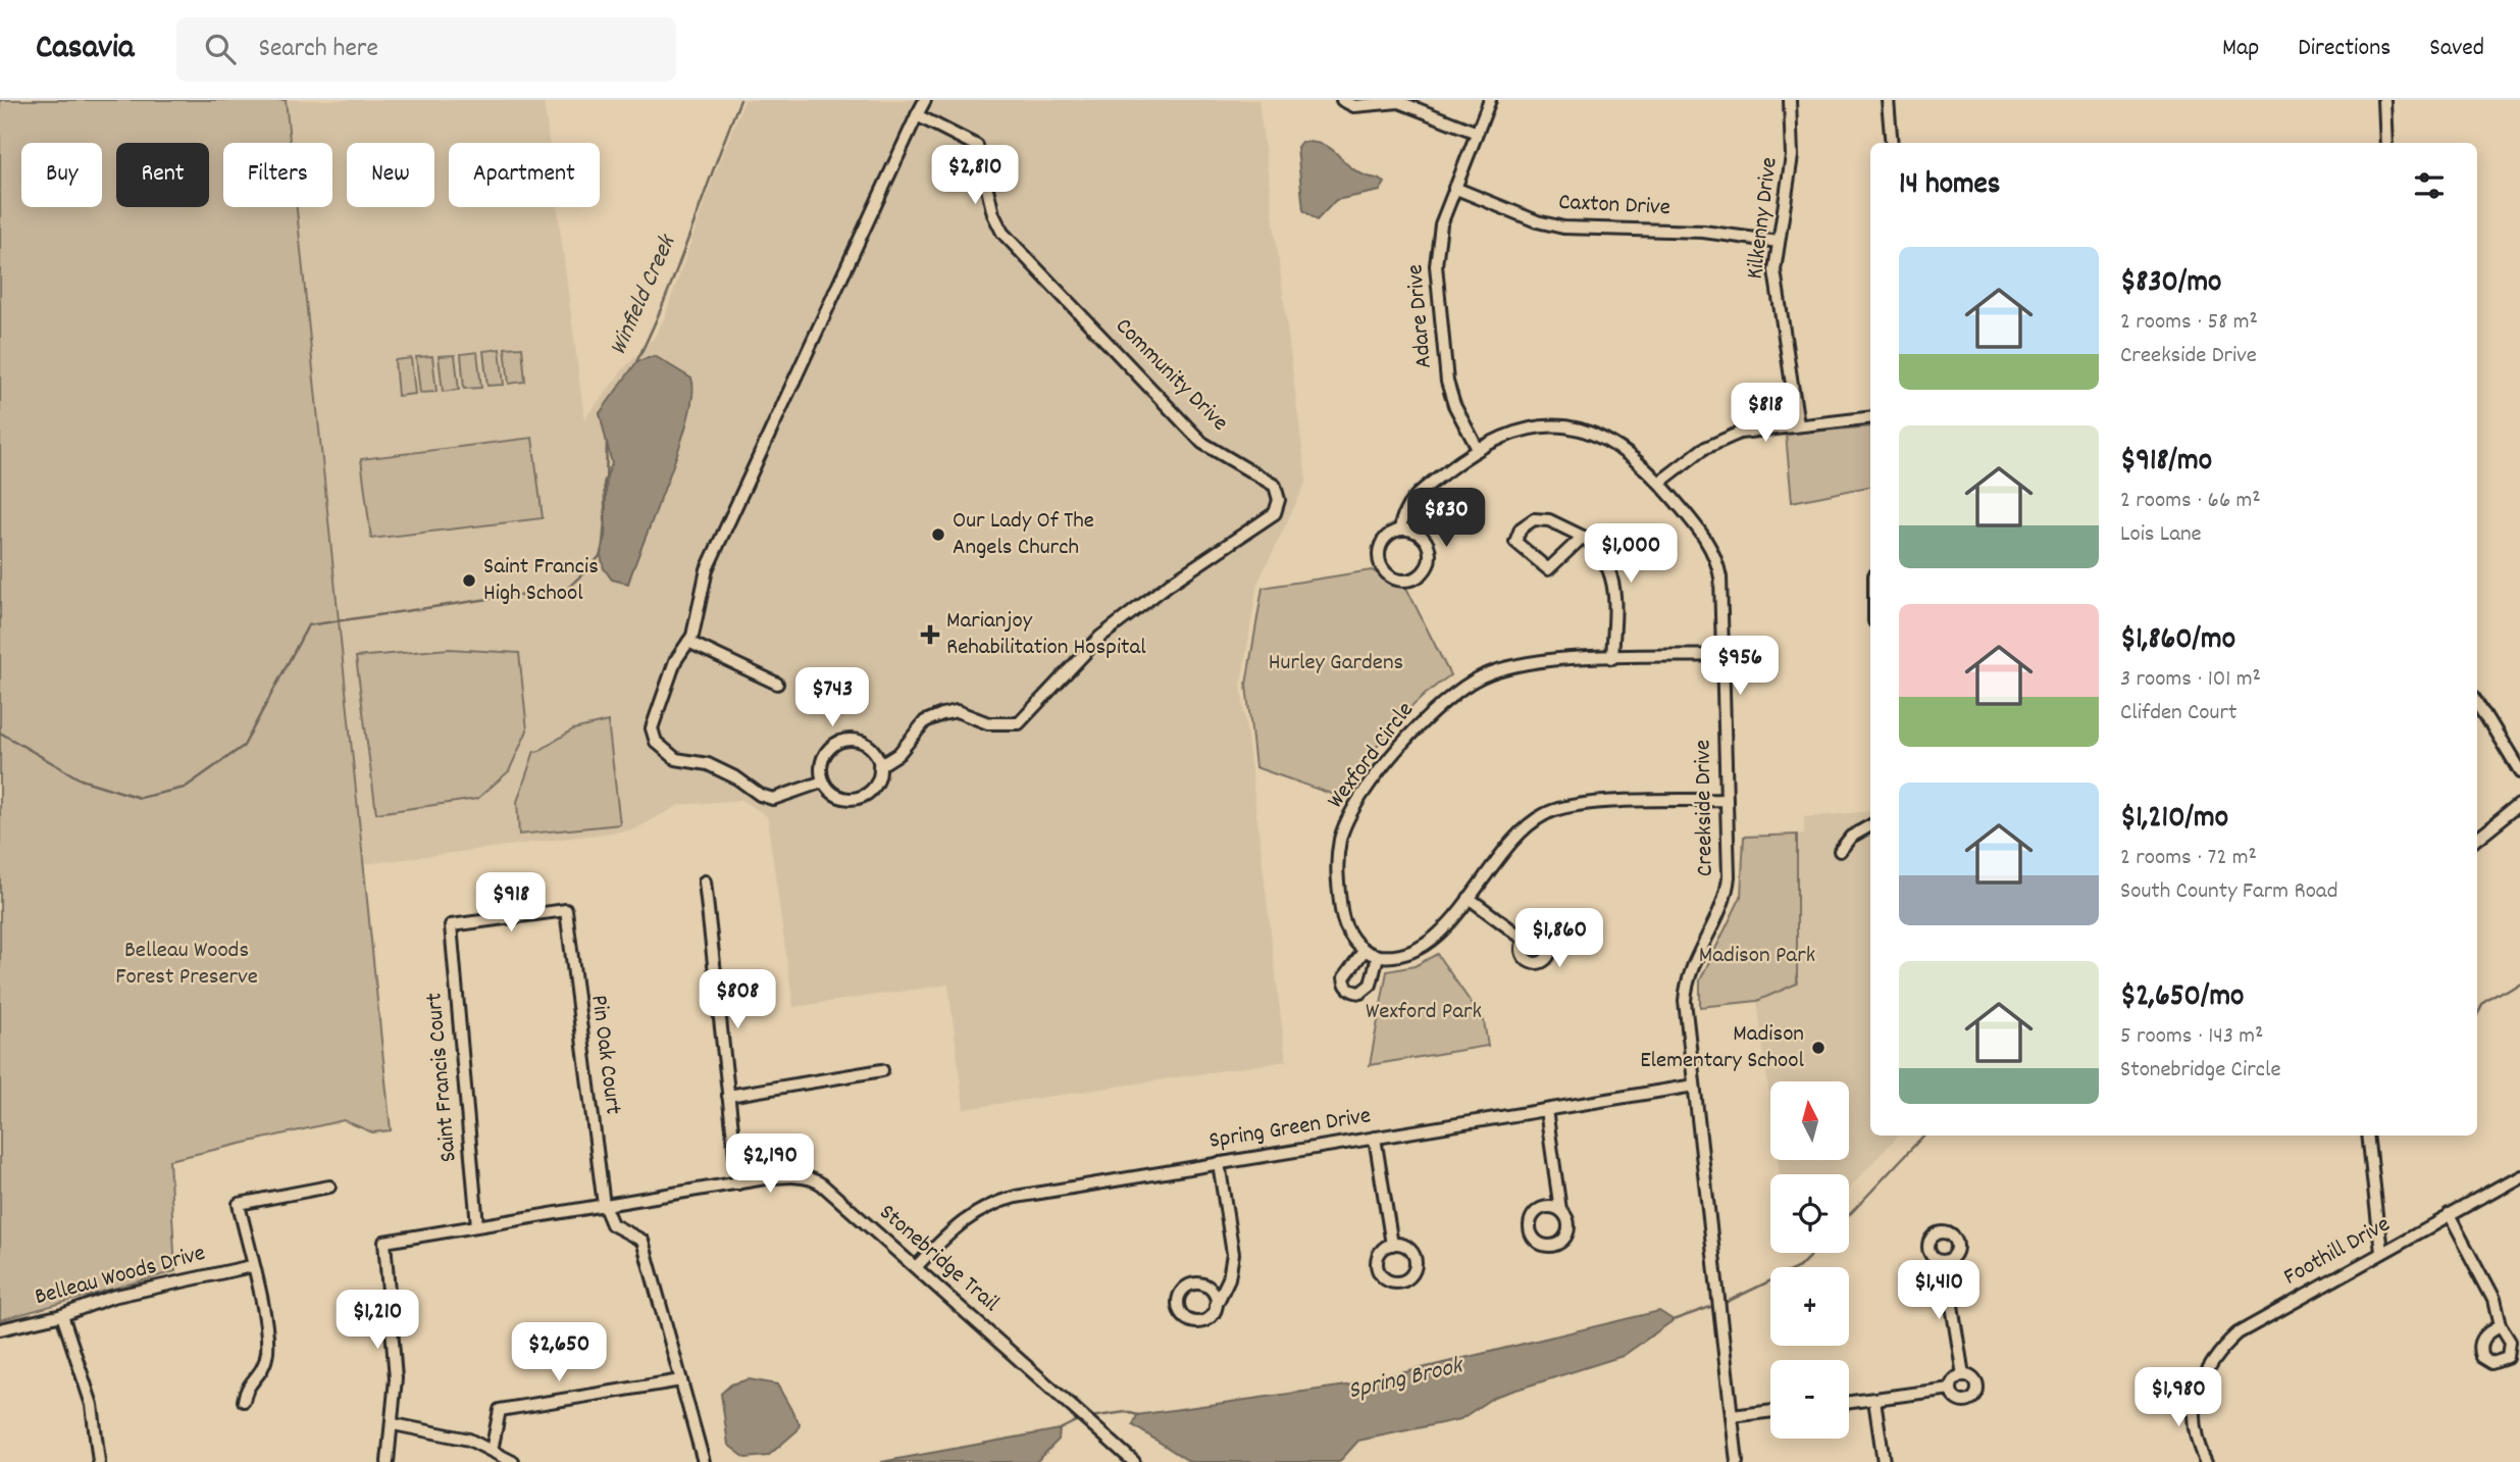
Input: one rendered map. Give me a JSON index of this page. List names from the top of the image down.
{
  "streets": {
    "street": [
      "Caxton Drive",
      "Kilkenny Drive",
      "Adare Drive",
      "Community Drive",
      "Wexford Circle",
      "Creekside Drive",
      "Pin Oak Court",
      "Saint Francis Court",
      "Spring Green Drive",
      "Foothill Drive",
      "Stonebridge Trail",
      "Belleau Woods Drive"
    ]
  },
  "crossings": [
    ["Caxton Drive", "Kilkenny Drive"],
    ["Caxton Drive", "Adare Drive"],
    ["Adare Drive", "Creekside Drive"],
    ["Wexford Circle", "Creekside Drive"],
    ["Creekside Drive", "Spring Green Drive"],
    ["Pin Oak Court", "Saint Francis Court"],
    ["Pin Oak Court", "Stonebridge Trail"],
    ["Saint Francis Court", "Stonebridge Trail"],
    ["Spring Green Drive", "Stonebridge Trail"]
  ],
  "water": ["Winfield Creek", "Spring Brook"],
  "parks": [
    "Hurley Gardens",
    "Belleau Woods Forest Preserve",
    "Madison Park",
    "Wexford Park"
  ],
  "places": {
    "other": ["Our Lady Of The Angels Church", "Saint Francis High School", "Madison Elementary School"],
    "health": ["Marianjoy Rehabilitation Hospital"]
  },
  "north": "top",
  "page": {
    "header": "Casavia",
    "search": "Search here",
    "nav": ["Map", "Directions", "Saved"],
    "chip": [
      "Buy",
      "Rent",
      "Filters",
      "New",
      "Apartment"
    ],
    "heading": "14 homes",
    "price": [
      "$2,810",
      "$818",
      "$830",
      "$1,000",
      "$956",
      "$743",
      "$918",
      "$1,860",
      "$808",
      "$2,190",
      "$1,410",
      "$1,210",
      "$2,650",
      "$1,980"
    ],
    "list": [
      {
        "name": "$830/mo",
        "note": "2 rooms · 58 m² · Creekside Drive"
      },
      {
        "name": "$918/mo",
        "note": "2 rooms · 66 m² · Lois Lane"
      },
      {
        "name": "$1,860/mo",
        "note": "3 rooms · 101 m² · Clifden Court"
      },
      {
        "name": "$1,210/mo",
        "note": "2 rooms · 72 m² · South County Farm Road"
      },
      {
        "name": "$2,650/mo",
        "note": "5 rooms · 143 m² · Stonebridge Circle"
      }
    ],
    "map_buttons": ["+", "−"]
  }
}
